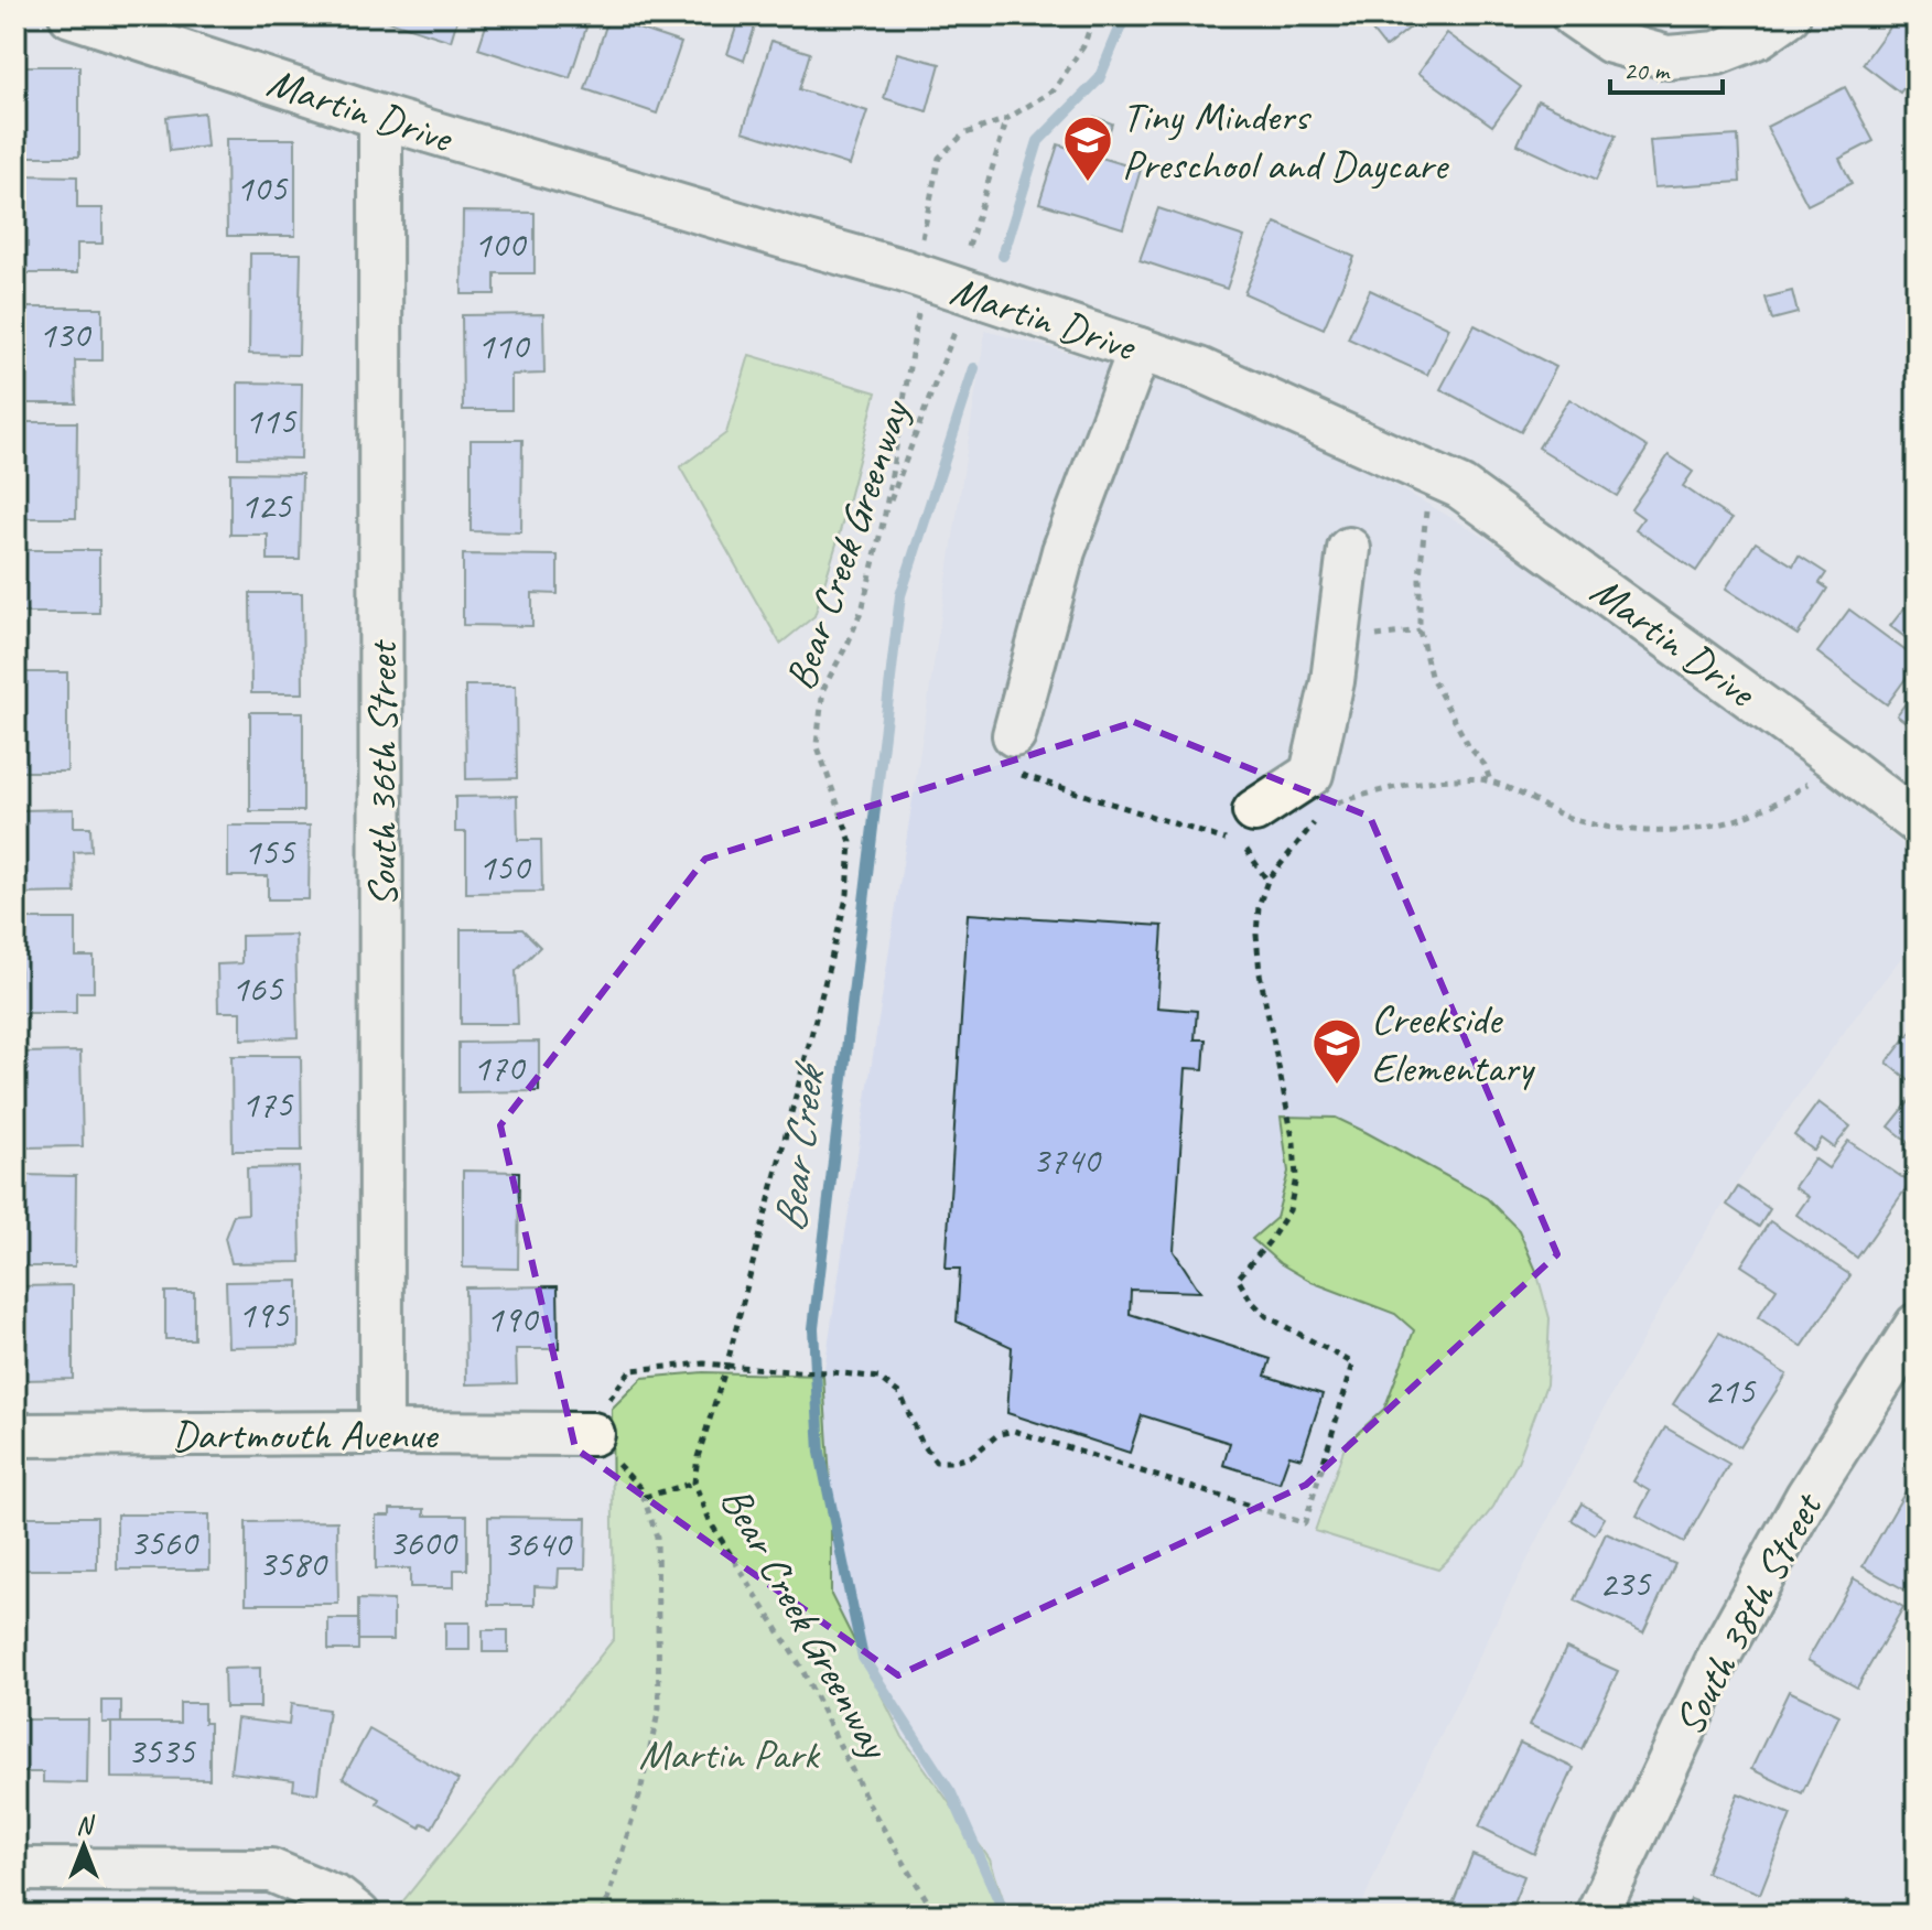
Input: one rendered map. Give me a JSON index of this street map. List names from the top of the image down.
{
  "streets": {
    "street": [
      "Martin Drive",
      "South 36th Street",
      "Dartmouth Avenue",
      "South 38th Street"
    ],
    "path": ["Bear Creek Greenway"]
  },
  "crossings": [
    ["Martin Drive", "South 36th Street"],
    ["South 36th Street", "Dartmouth Avenue"]
  ],
  "water": ["Bear Creek"],
  "parks": ["Martin Park"],
  "places": {
    "school or university": ["Tiny Minders Preschool and Daycare", "Creekside Elementary"]
  },
  "house_numbers": [
    "105",
    "100",
    "130",
    "110",
    "115",
    "125",
    "155",
    "150",
    "165",
    "170",
    "175",
    "3740",
    "195",
    "190",
    "215",
    "3560",
    "3600",
    "3640",
    "3580",
    "235",
    "3535"
  ],
  "scale_bar": "20 m",
  "north": "top"
}
